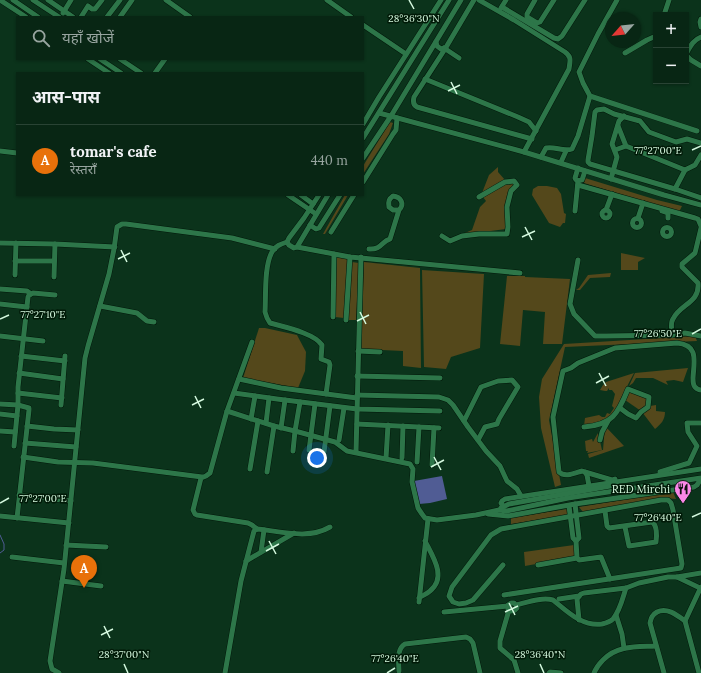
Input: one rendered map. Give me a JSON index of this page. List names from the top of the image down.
{
  "places": {
    "restaurant": ["RED Mirchi"]
  },
  "north": "bottom left",
  "page": {
    "map_buttons": ["+", "−"],
    "search": "यहाँ खोजें",
    "heading": "आस-पास",
    "list": [
      {
        "mark": "A",
        "name": "tomar's cafe",
        "note": "रेस्तराँ",
        "value": "440 m"
      }
    ],
    "pins": "A"
  },
  "coordinates": [
    "28°36'30\"N",
    "77°27'00\"E",
    "77°27'10\"E",
    "77°26'50\"E",
    "77°26'40\"E",
    "28°37'00\"N",
    "28°36'40\"N"
  ]
}
